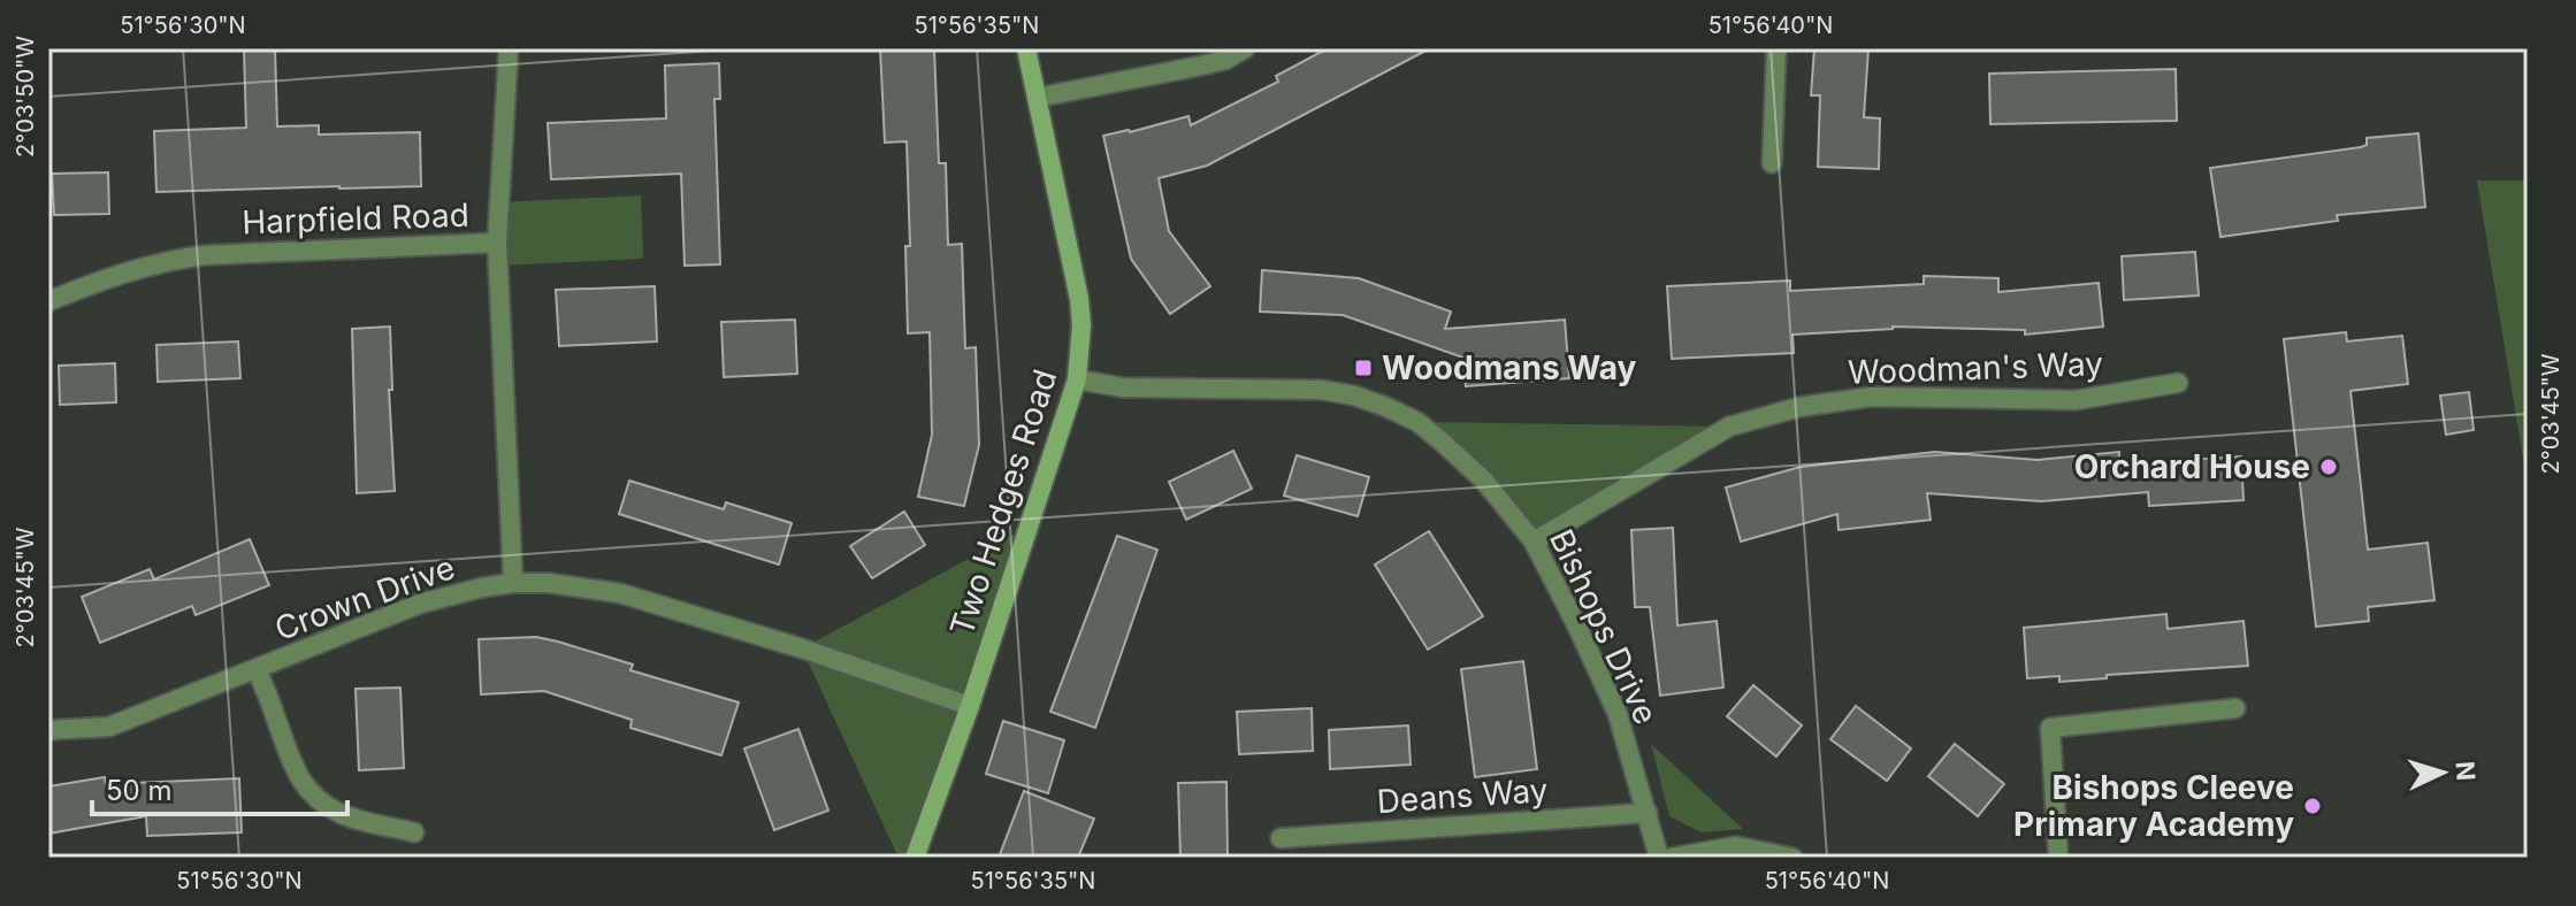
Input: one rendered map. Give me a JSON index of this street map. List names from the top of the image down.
{
  "streets": {
    "street": [
      "Harpfield Road",
      "Woodman's Way",
      "Two Hedges Road",
      "Crown Drive",
      "Bishops Drive",
      "Deans Way"
    ]
  },
  "crossings": [
    ["Harpfield Road", "Crown Drive"],
    ["Woodman's Way", "Bishops Drive"],
    ["Two Hedges Road", "Crown Drive"],
    ["Two Hedges Road", "Bishops Drive"],
    ["Bishops Drive", "Deans Way"]
  ],
  "places": {
    "transit": ["Woodmans Way"],
    "other": ["Orchard House", "Bishops Cleeve Primary Academy"]
  },
  "scale_bar": "50 m",
  "north": "right",
  "coordinates": [
    "51°56'30\"N",
    "51°56'35\"N",
    "51°56'40\"N",
    "2°03'50\"W",
    "2°03'45\"W"
  ]
}
